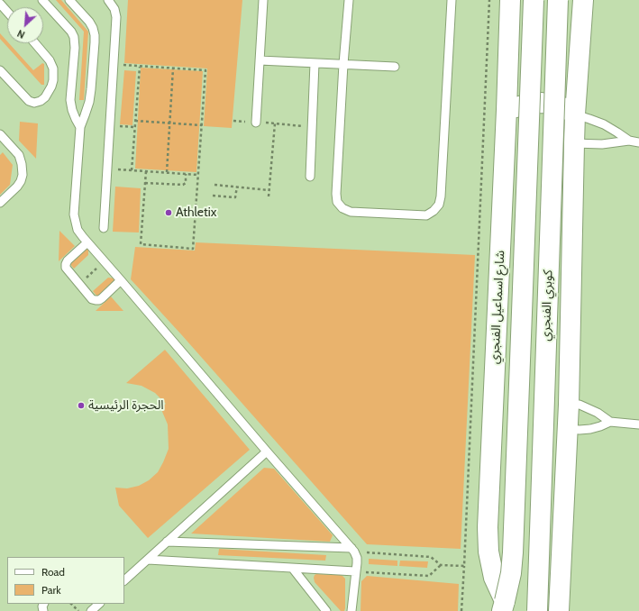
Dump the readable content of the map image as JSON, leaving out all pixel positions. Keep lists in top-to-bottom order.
{
  "streets": {
    "main road": ["كوبري الفنجري", "شارع اسماعيل الفنجري"]
  },
  "crossings": [
    ["كوبري الفنجري", "شارع اسماعيل الفنجري"]
  ],
  "places": ["Athletix", "الحجرة الرئيسية"],
  "legend": ["Road", "Park"],
  "north": "bottom left"
}
